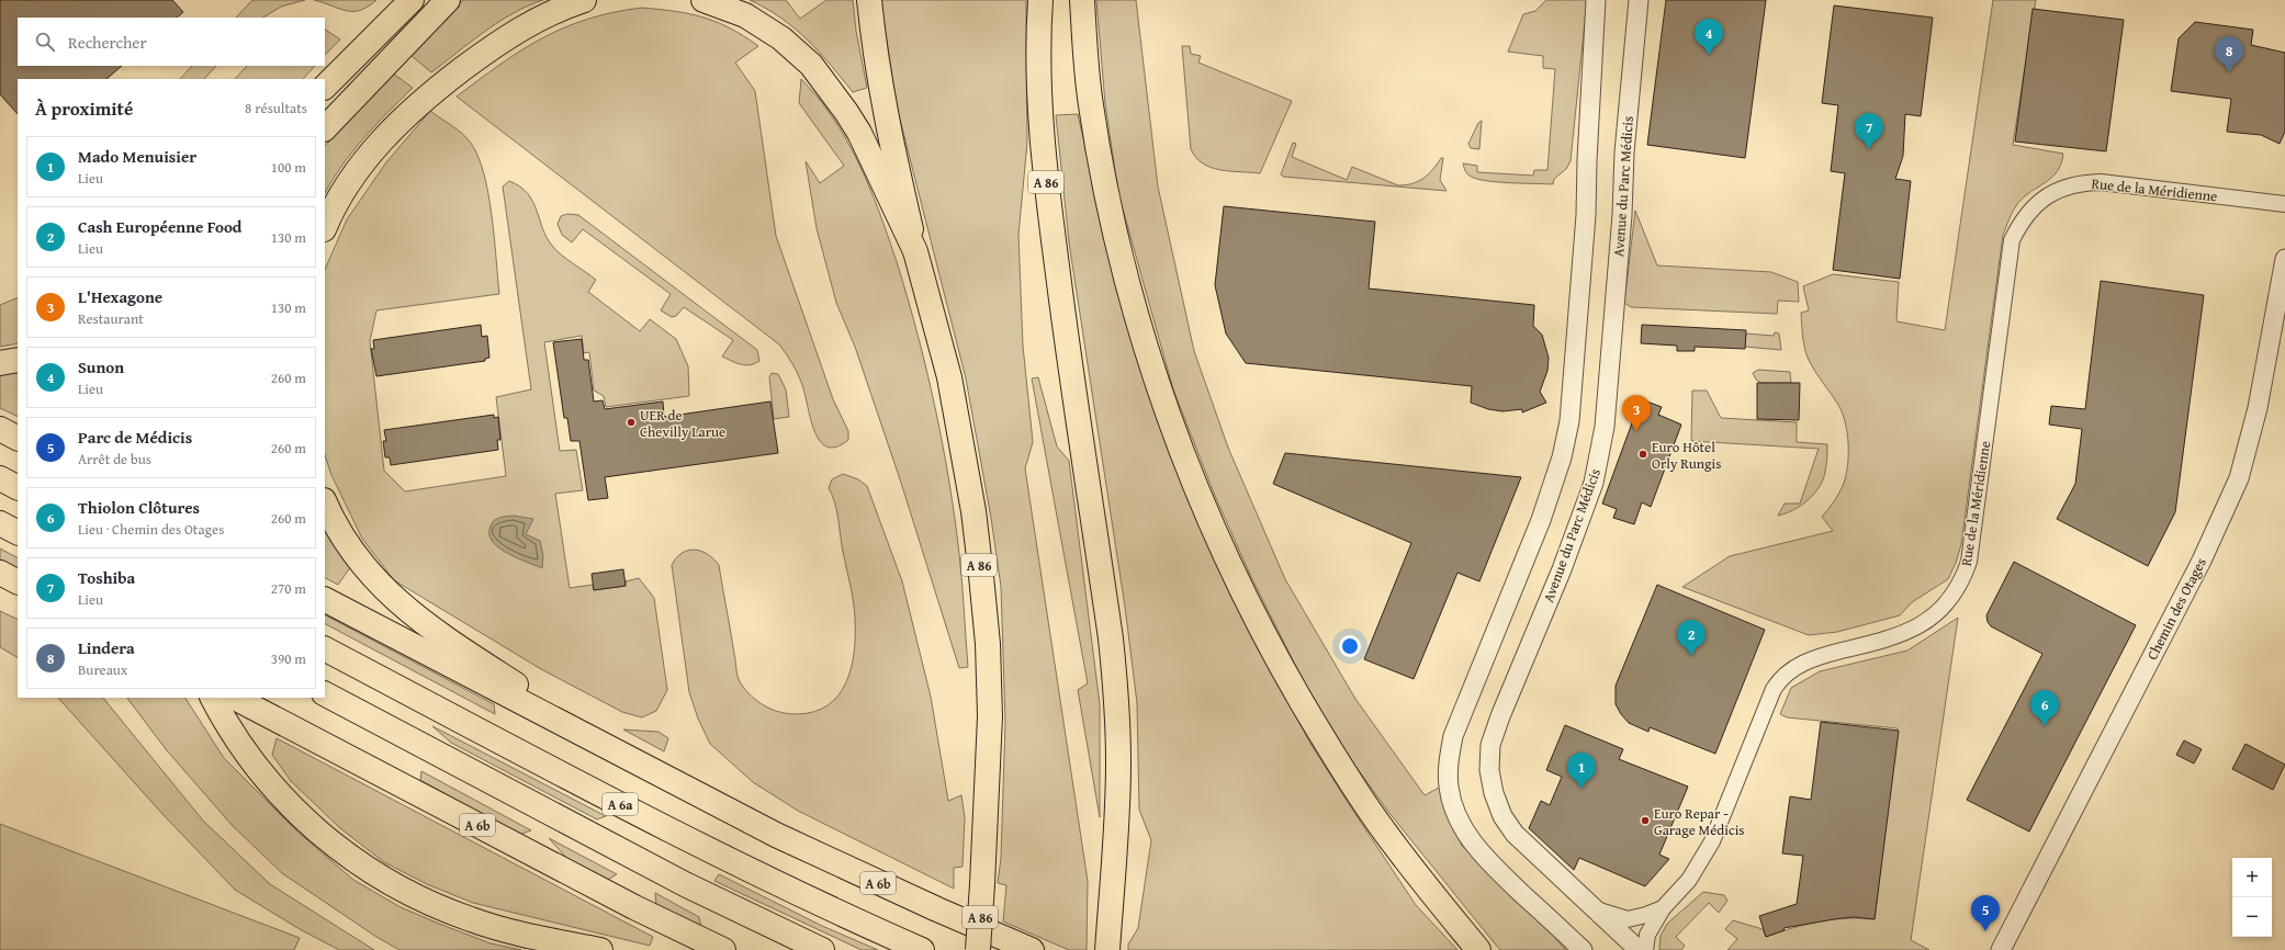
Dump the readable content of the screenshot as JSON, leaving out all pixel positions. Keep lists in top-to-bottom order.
{
  "streets": {
    "highway": ["A 86", "A 6a", "A 6b"],
    "street": ["Avenue du Parc Médicis", "Rue de la Méridienne", "Chemin des Otages"]
  },
  "crossings": [
    ["Avenue du Parc Médicis", "Rue de la Méridienne"]
  ],
  "places": ["UER de Chevilly Larue", "Euro Hôtel Orly Rungis", "Euro Repar - Garage Médicis"],
  "page": {
    "search": "Rechercher",
    "pins": [
      "4",
      "8",
      "7",
      "3",
      "2",
      "6",
      "1",
      "5"
    ],
    "heading": ["À proximité", "8 résultats"],
    "list": [
      {
        "mark": "1",
        "name": "Mado Menuisier",
        "note": "Lieu",
        "value": "100 m"
      },
      {
        "mark": "2",
        "name": "Cash Européenne Food",
        "note": "Lieu",
        "value": "130 m"
      },
      {
        "mark": "3",
        "name": "L'Hexagone",
        "note": "Restaurant",
        "value": "130 m"
      },
      {
        "mark": "4",
        "name": "Sunon",
        "note": "Lieu",
        "value": "260 m"
      },
      {
        "mark": "5",
        "name": "Parc de Médicis",
        "note": "Arrêt de bus",
        "value": "260 m"
      },
      {
        "mark": "6",
        "name": "Thiolon Clôtures",
        "note": "Lieu · Chemin des Otages",
        "value": "260 m"
      },
      {
        "mark": "7",
        "name": "Toshiba",
        "note": "Lieu",
        "value": "270 m"
      },
      {
        "mark": "8",
        "name": "Lindera",
        "note": "Bureaux",
        "value": "390 m"
      }
    ],
    "map_buttons": ["+", "−"]
  }
}
